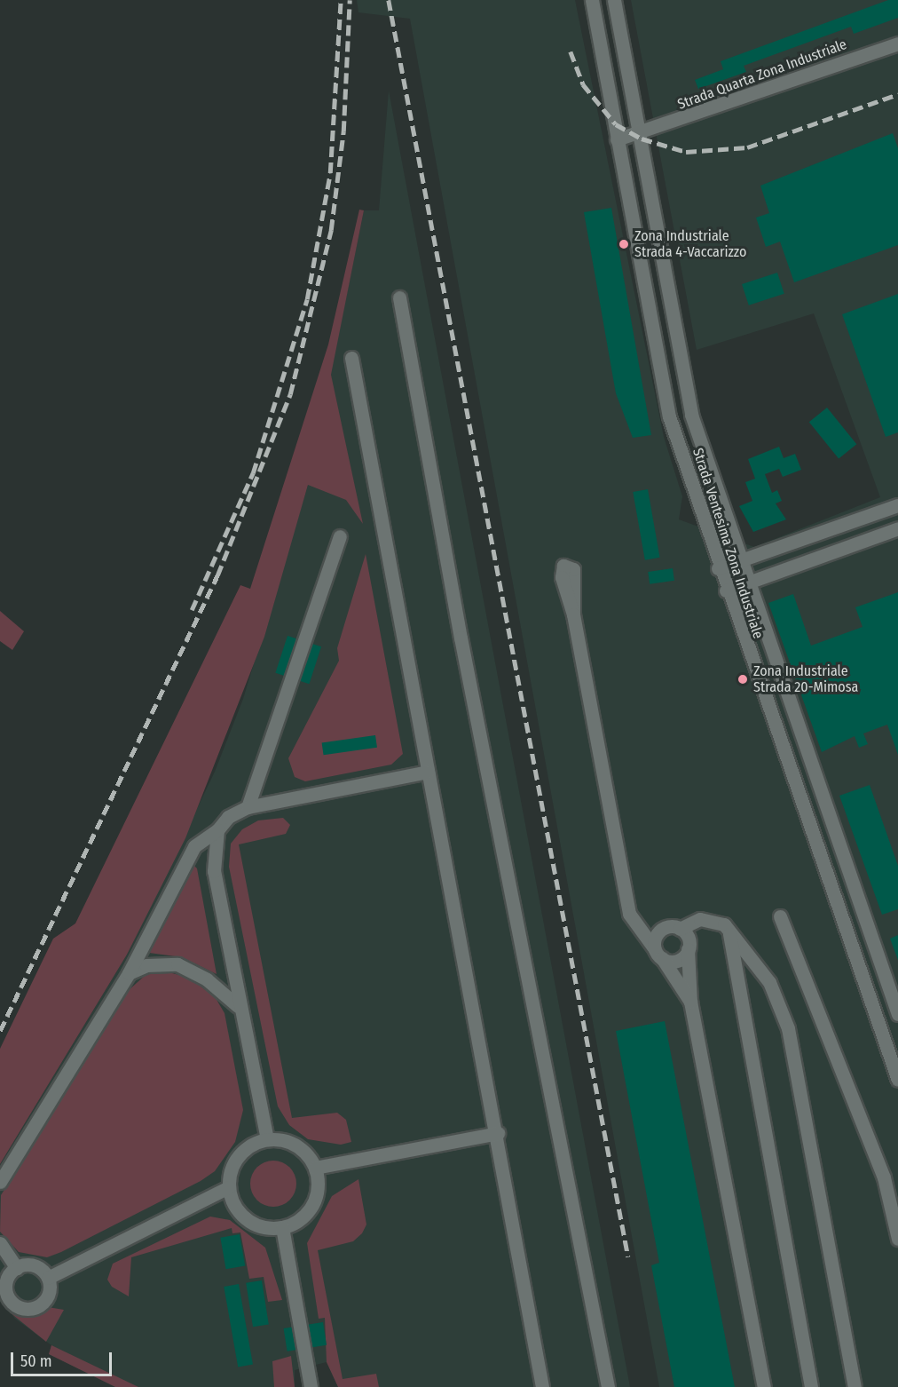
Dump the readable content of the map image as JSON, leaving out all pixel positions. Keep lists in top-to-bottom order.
{
  "streets": {
    "street": ["Strada Quarta Zona Industriale", "Strada Ventesima Zona Industriale"]
  },
  "crossings": [
    ["Strada Quarta Zona Industriale", "Strada Ventesima Zona Industriale"]
  ],
  "places": ["Zona Industriale Strada 4-Vaccarizzo", "Zona Industriale Strada 20-Mimosa"],
  "scale_bar": "50 m"
}
